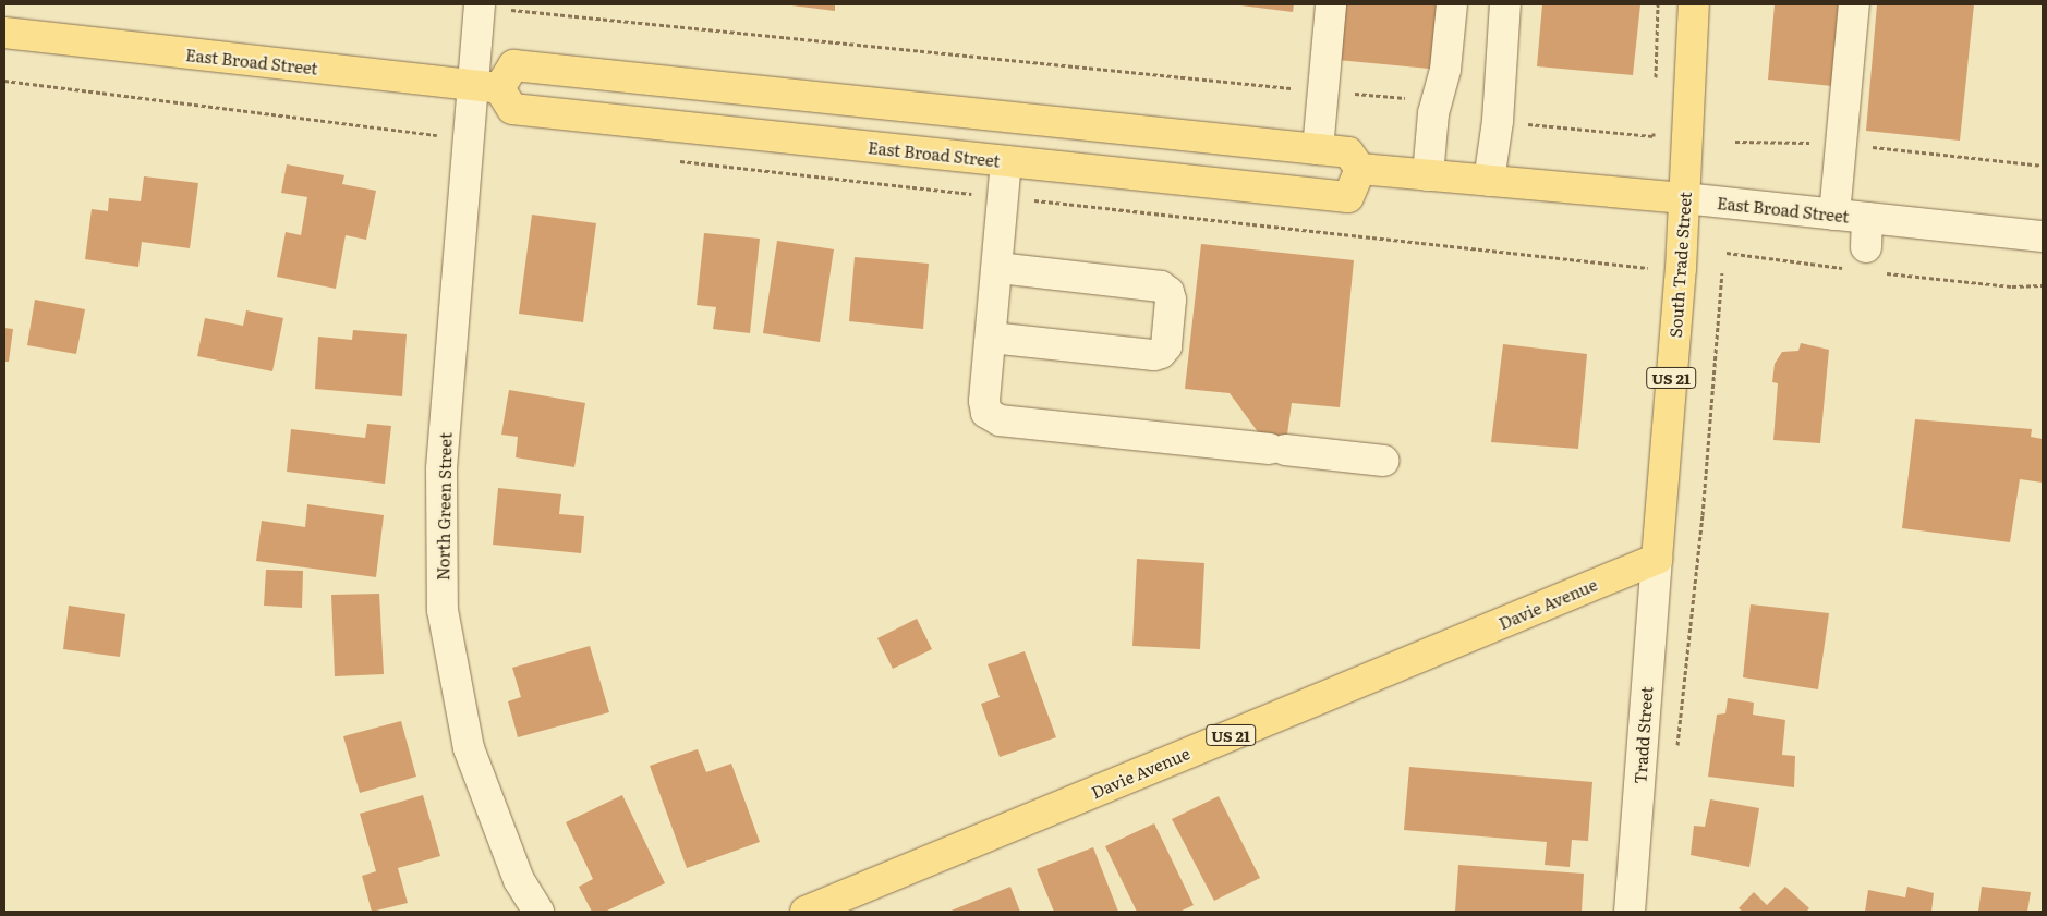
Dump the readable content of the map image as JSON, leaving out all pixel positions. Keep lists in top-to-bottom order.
{
  "streets": {
    "main road": [
      "East Broad Street",
      "South Trade Street",
      "US 21",
      "Davie Avenue"
    ],
    "street": ["North Green Street", "Tradd Street"]
  },
  "crossings": [
    ["East Broad Street", "South Trade Street"],
    ["East Broad Street", "North Green Street"],
    ["South Trade Street", "Davie Avenue"],
    ["South Trade Street", "Tradd Street"],
    ["Davie Avenue", "Tradd Street"]
  ]
}
